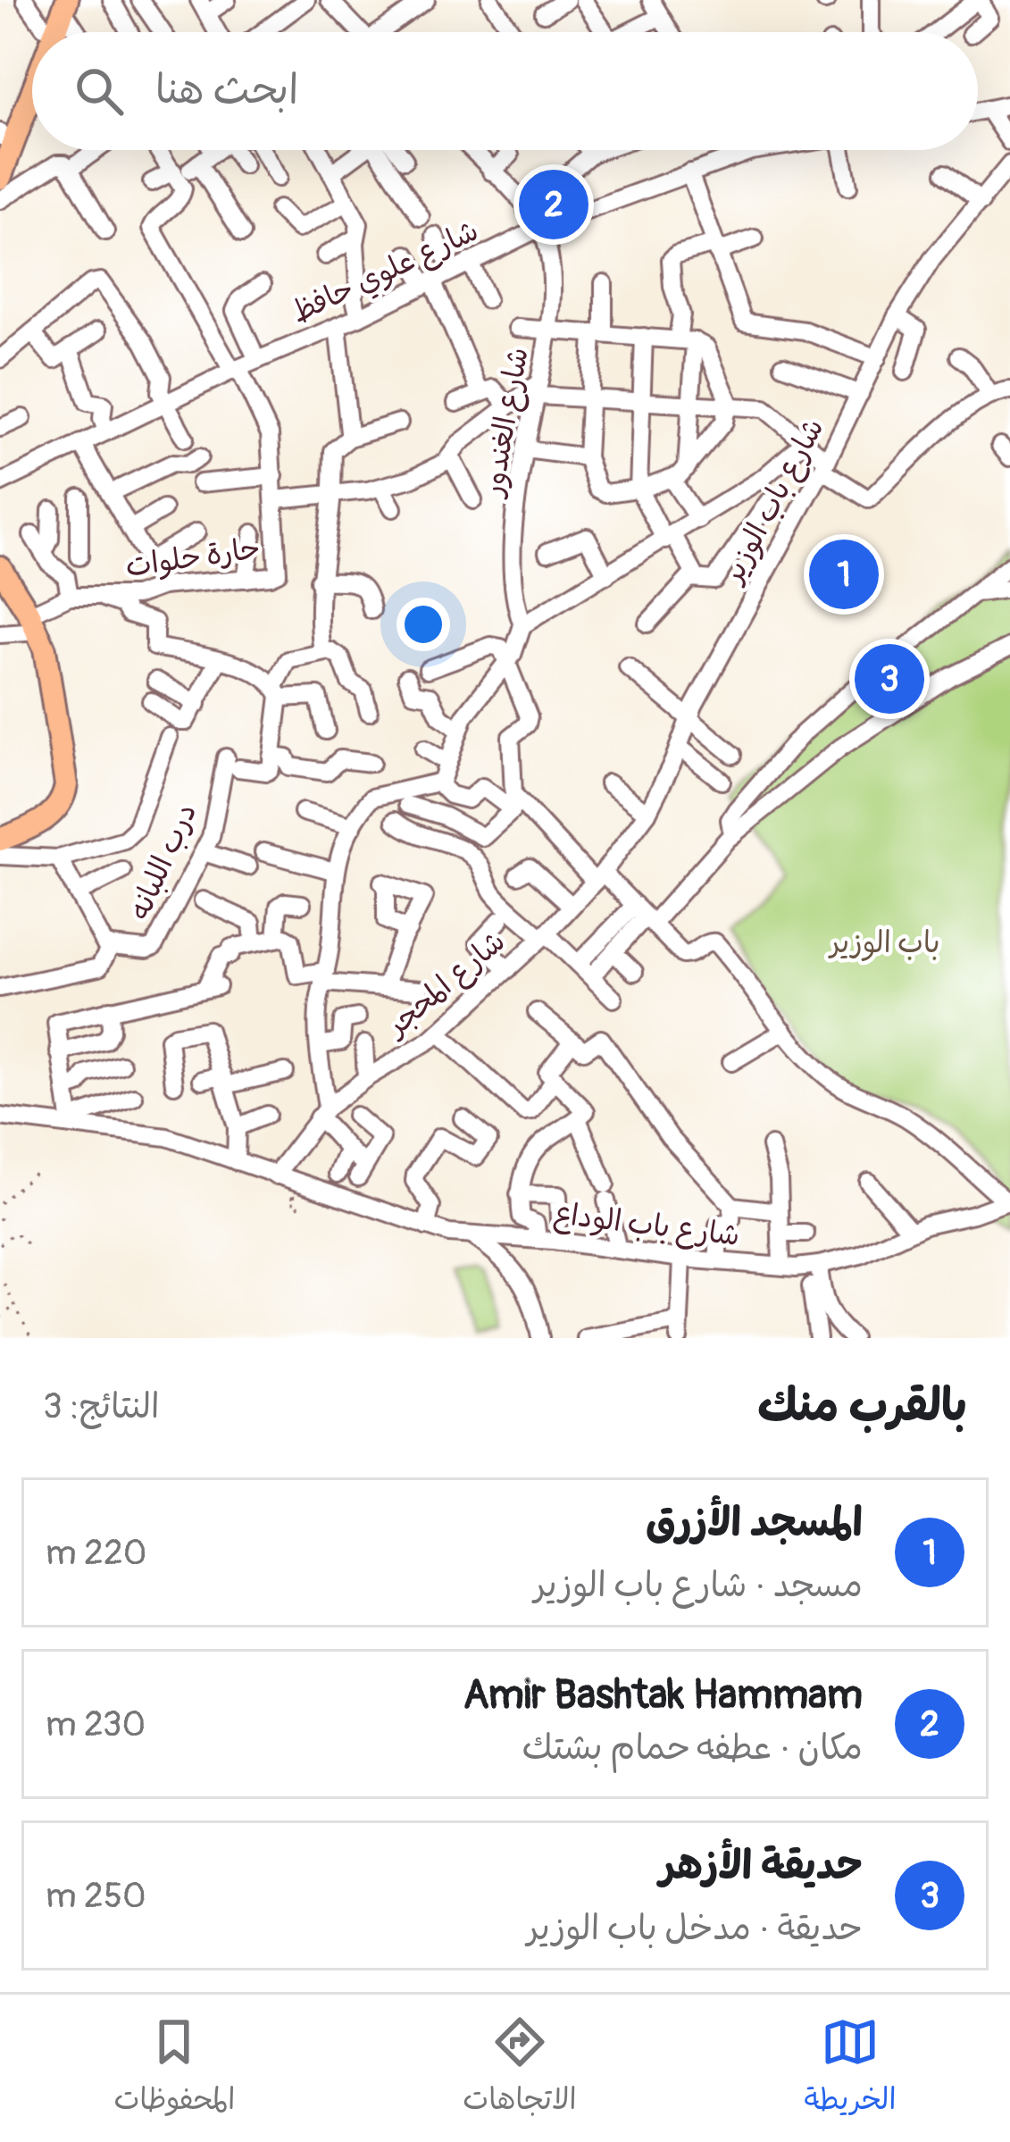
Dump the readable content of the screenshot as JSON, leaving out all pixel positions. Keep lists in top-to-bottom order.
{
  "streets": {
    "street": [
      "شارع علوي حافظ",
      "شارع الغندور",
      "شارع باب الوزير",
      "حارة حلوات",
      "درب اللبانه",
      "شارع المحجر",
      "شارع باب الوداع"
    ]
  },
  "crossings": [
    ["شارع علوي حافظ", "شارع الغندور"],
    ["شارع علوي حافظ", "حارة حلوات"],
    ["شارع باب الوزير", "شارع المحجر"],
    ["شارع المحجر", "شارع باب الوداع"]
  ],
  "parks": ["باب الوزير"],
  "page": {
    "search": "ابحث هنا",
    "pins": ["2", "1", "3"],
    "heading": ["بالقرب منك", "النتائج: 3"],
    "list": [
      {
        "mark": "1",
        "name": "المسجد الأزرق",
        "note": "مسجد · شارع باب الوزير",
        "value": "220 m"
      },
      {
        "mark": "2",
        "name": "Amir Bashtak Hammam",
        "note": "مكان · عطفه حمام بشتك",
        "value": "230 m"
      },
      {
        "mark": "3",
        "name": "حديقة الأزهر",
        "note": "حديقة · مدخل باب الوزير",
        "value": "250 m"
      }
    ],
    "nav": ["الخريطة", "الاتجاهات", "المحفوظات"]
  }
}
